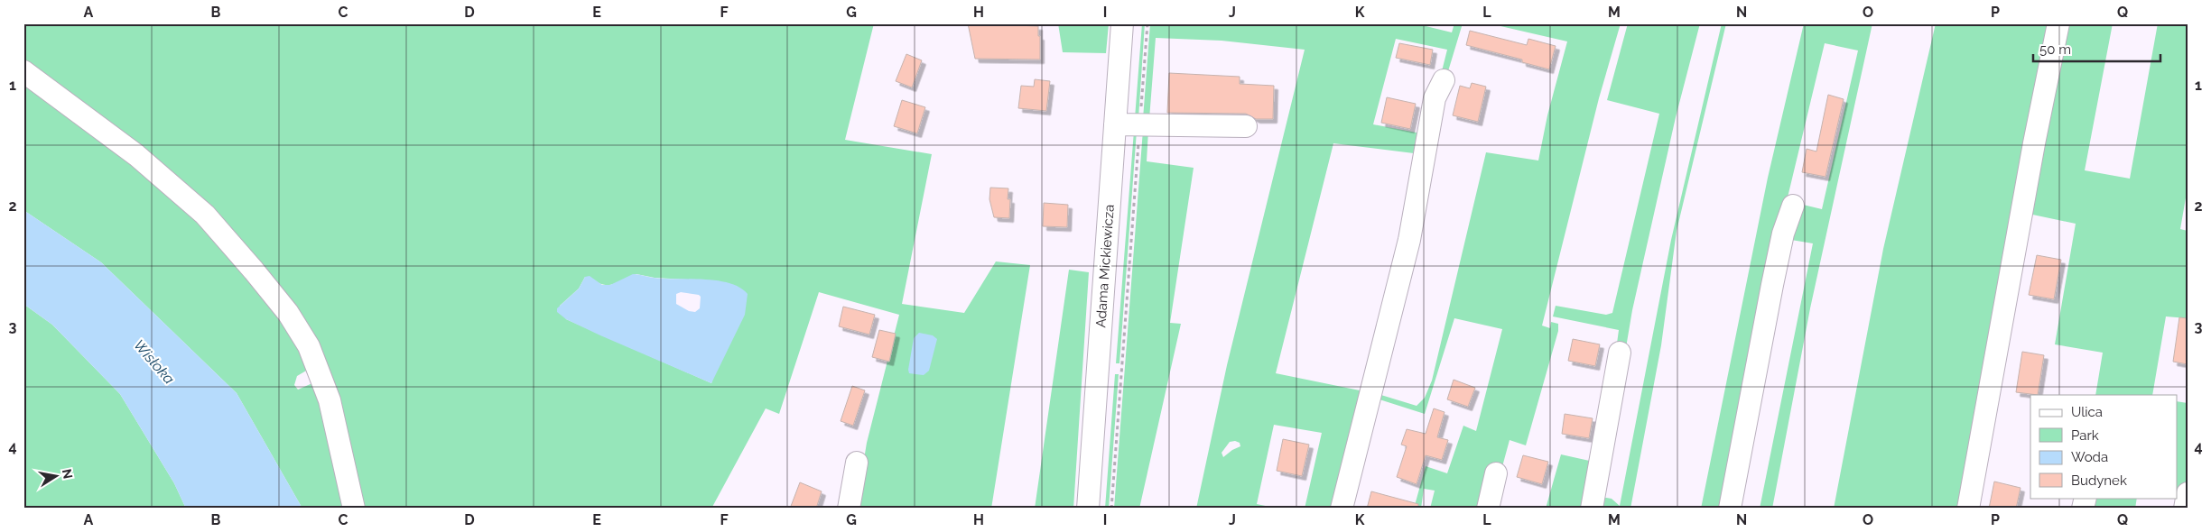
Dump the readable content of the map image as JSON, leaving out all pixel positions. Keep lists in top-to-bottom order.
{
  "streets": {
    "street": ["Adama Mickiewicza"]
  },
  "water": ["Wisłoka"],
  "legend": [
    "Ulica",
    "Park",
    "Woda",
    "Budynek"
  ],
  "scale_bar": "50 m",
  "north": "right",
  "grid": {
    "columns": [
      "A",
      "B",
      "C",
      "D",
      "E",
      "F",
      "G",
      "H",
      "I",
      "J",
      "K",
      "L",
      "M",
      "N",
      "O",
      "P",
      "Q"
    ],
    "rows": [
      "1",
      "2",
      "3",
      "4"
    ]
  }
}
